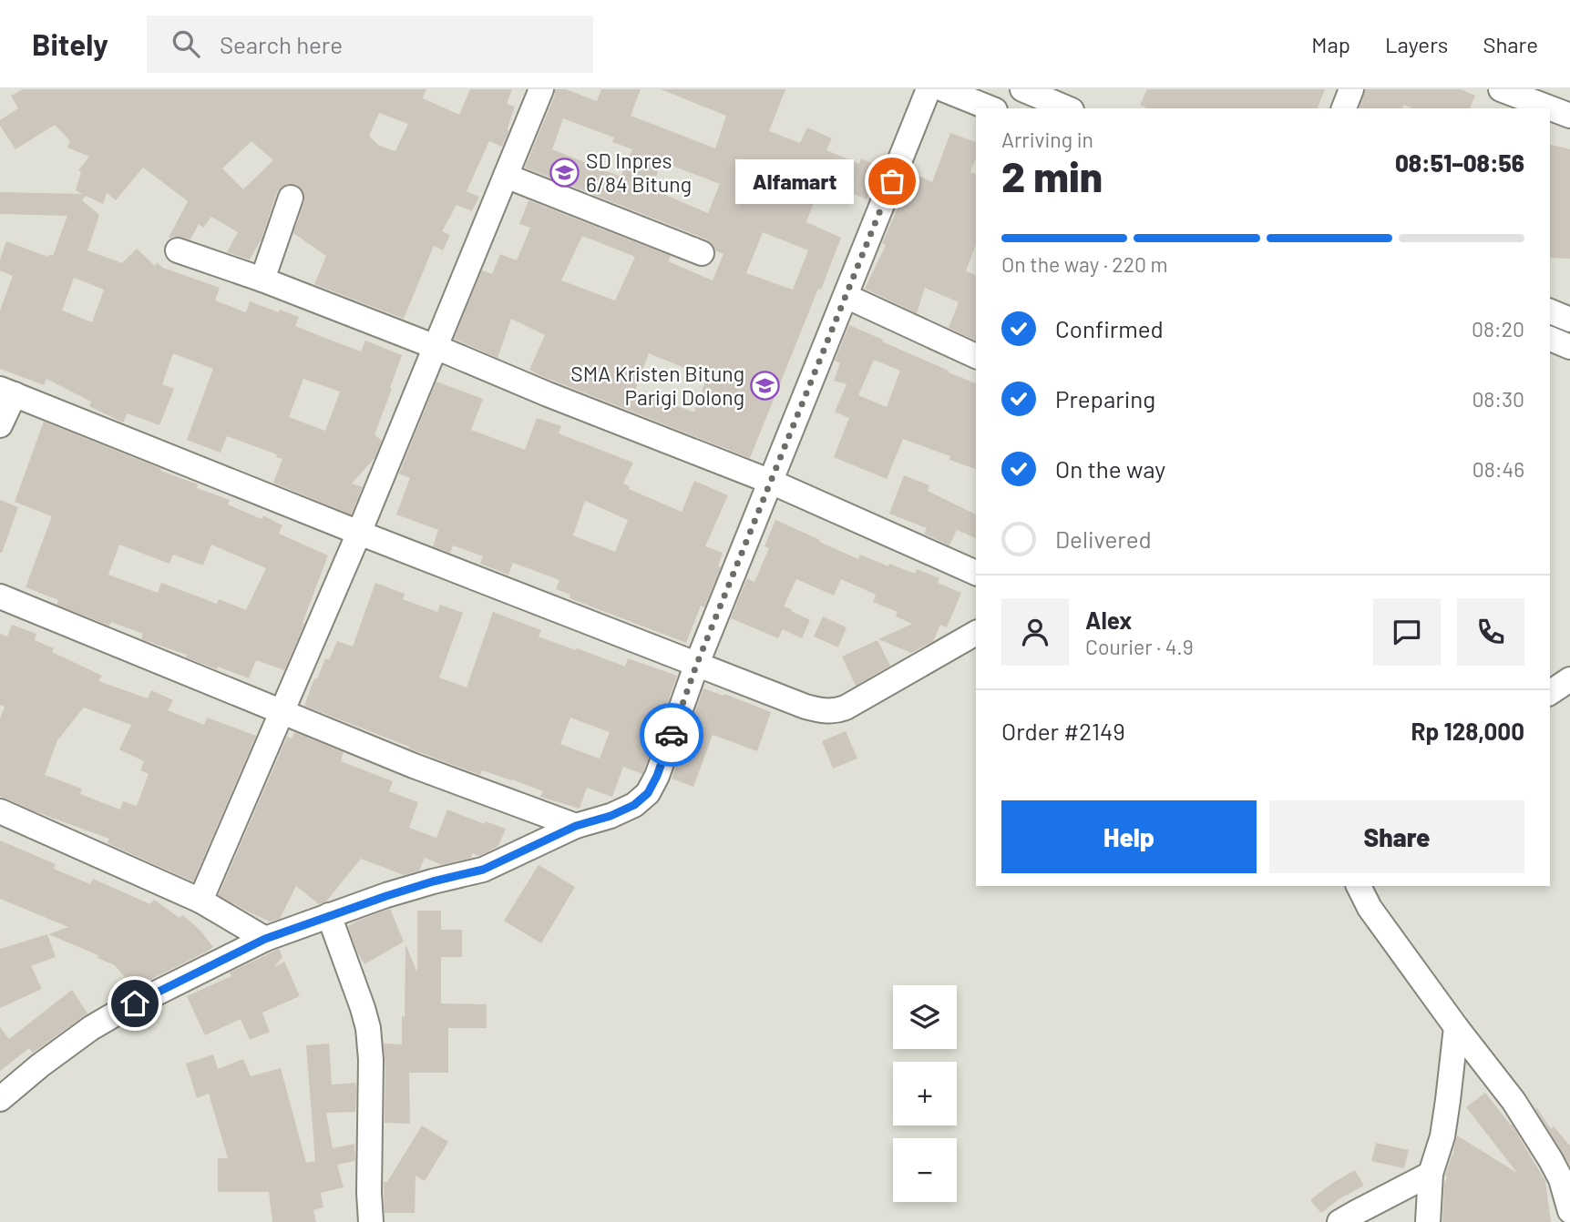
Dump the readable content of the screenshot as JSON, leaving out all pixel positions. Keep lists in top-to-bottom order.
{
  "places": {
    "school or university": ["SD Inpres 6/84 Bitung", "SMA Kristen Bitung Parigi Dolong"],
    "other": ["Alfamart"]
  },
  "page": {
    "header": "Bitely",
    "search": "Search here",
    "nav": ["Map", "Layers", "Share"],
    "heading": ["2 min", "Arriving in", "08:51–08:56"],
    "panel": [
      "Alex",
      "Courier · 4.9",
      "Order #2149",
      "Rp 128,000"
    ],
    "bubble": "Alfamart",
    "bar": "On the way · 220 m",
    "list": [
      ["Confirmed", "08:20"],
      ["Preparing", "08:30"],
      ["On the way", "08:46"],
      "Delivered"
    ],
    "buttons": ["Help", "Share"],
    "map_buttons": ["+", "−"]
  }
}
